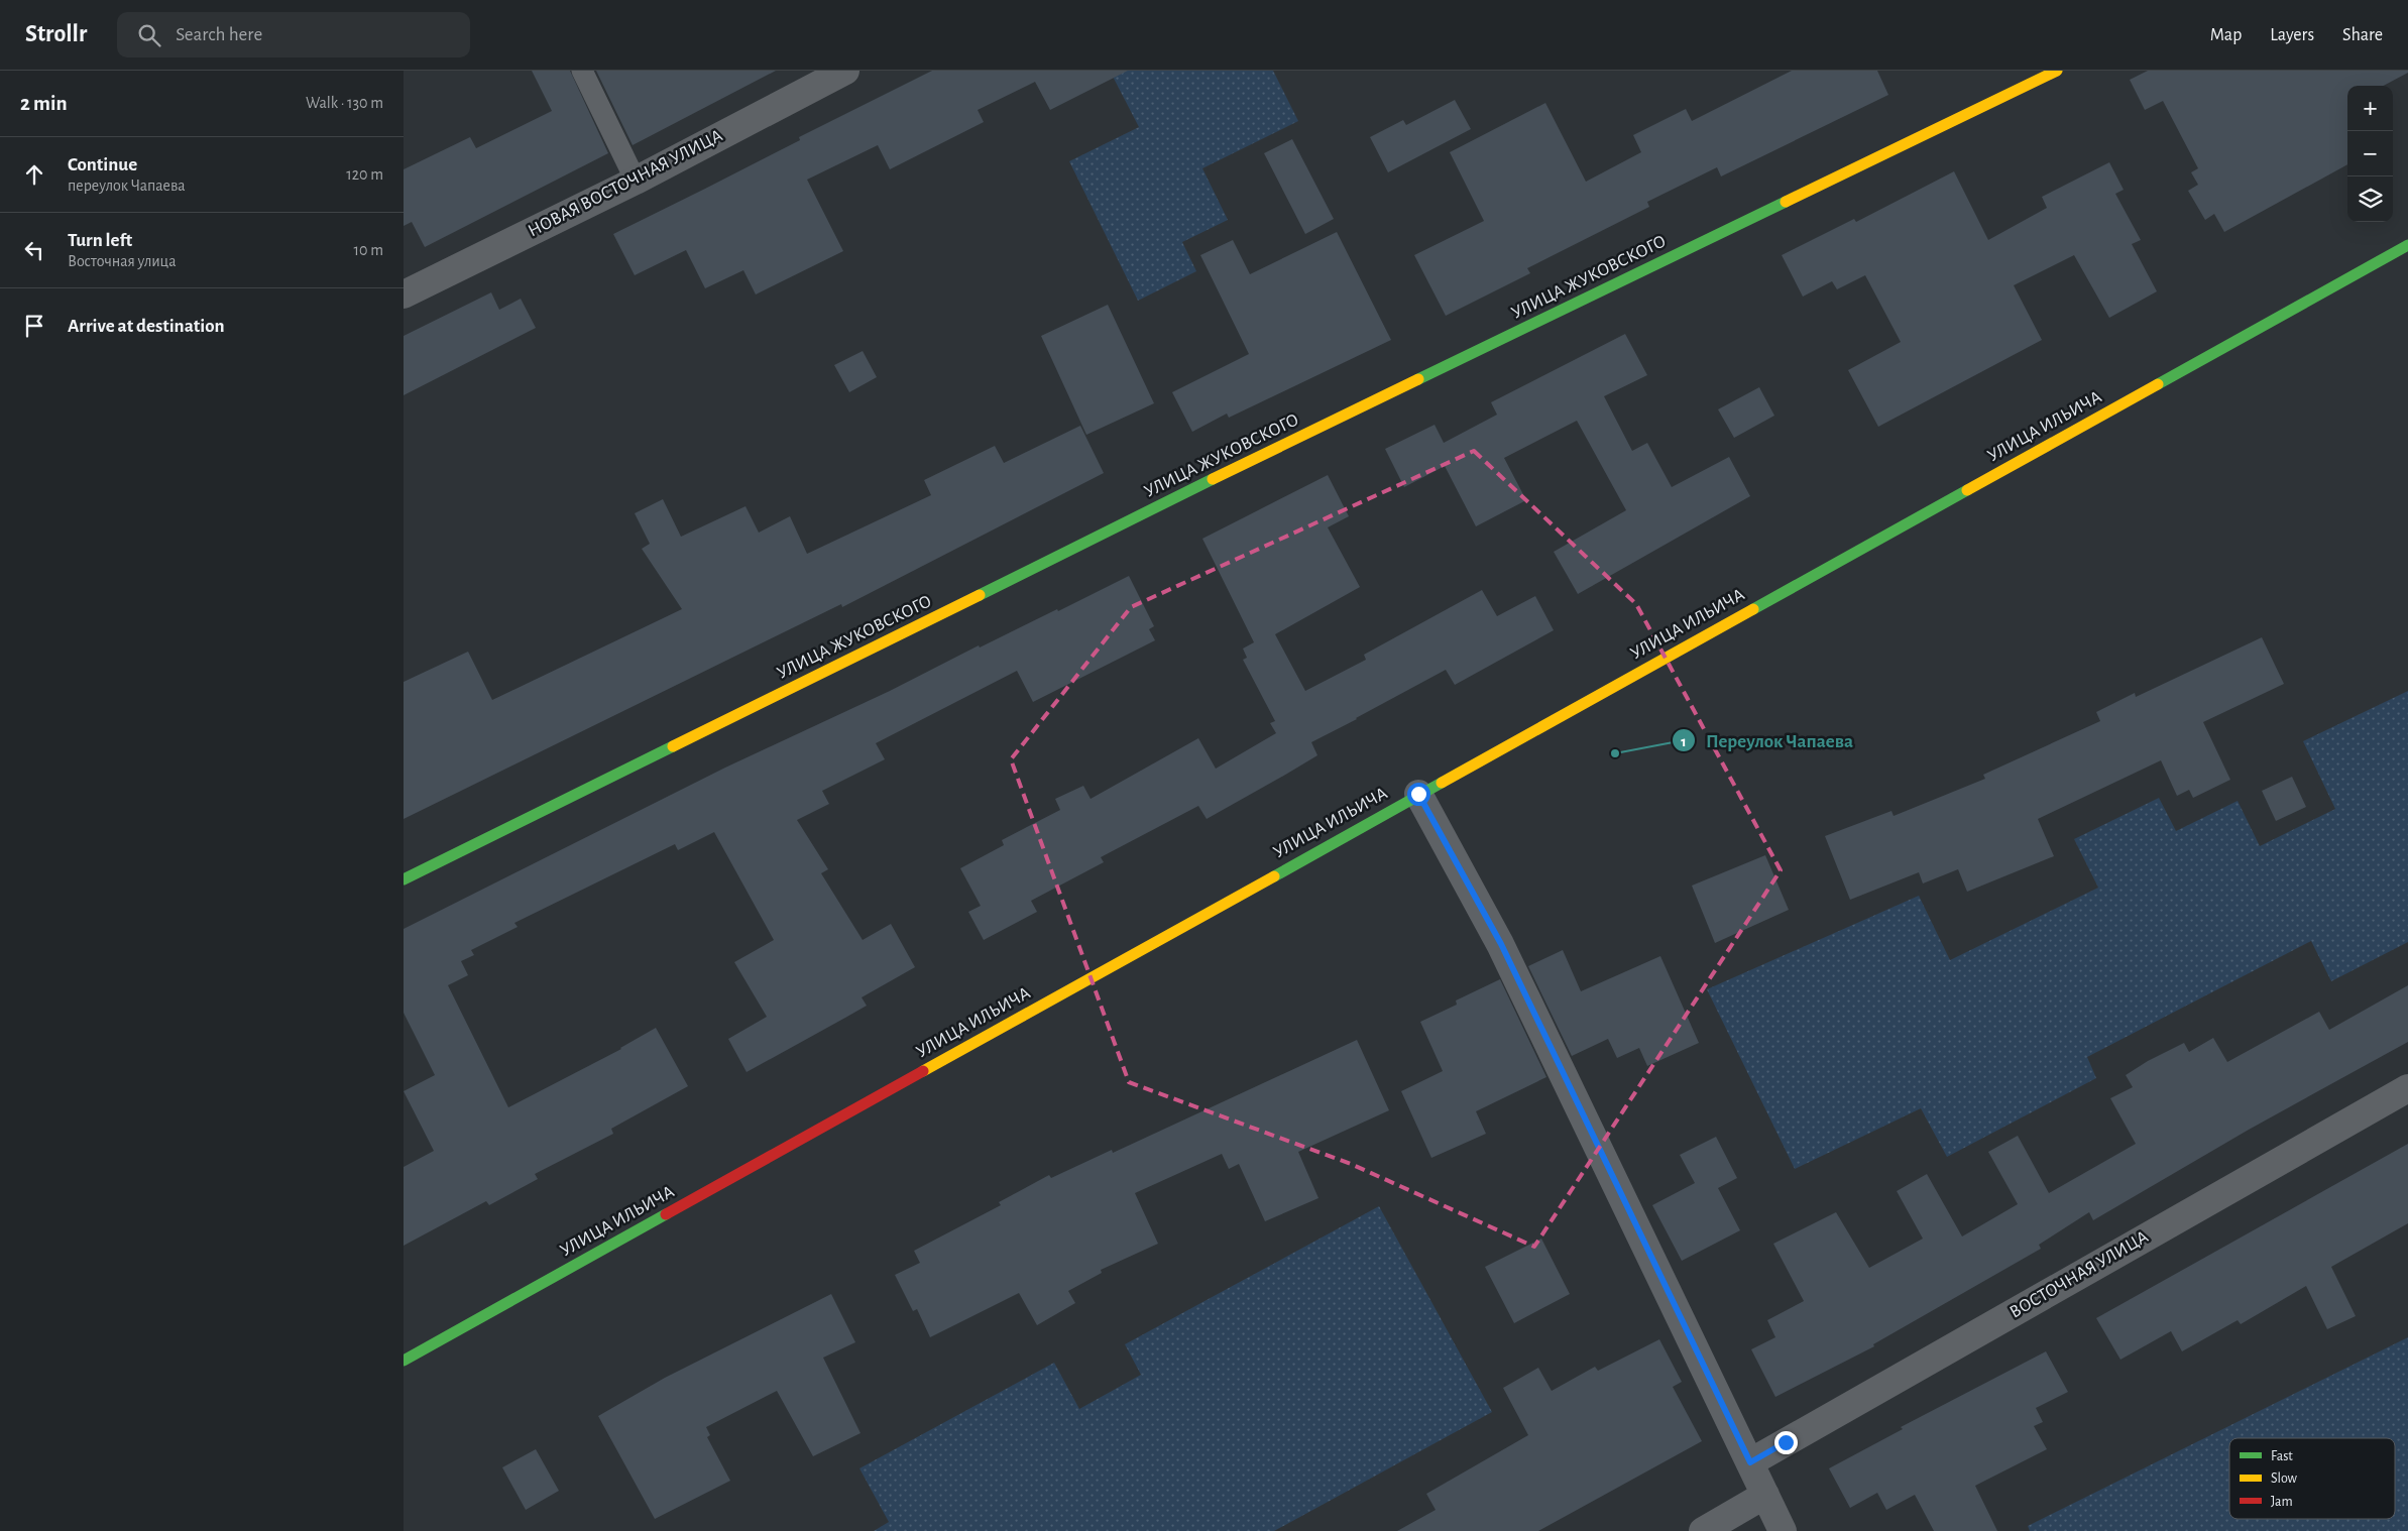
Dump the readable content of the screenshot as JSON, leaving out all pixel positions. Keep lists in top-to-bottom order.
{
  "streets": {
    "main road": ["УЛИЦА ЖУКОВСКОГО", "УЛИЦА ИЛЬИЧА"],
    "street": ["НОВАЯ ВОСТОЧНАЯ УЛИЦА", "ВОСТОЧНАЯ УЛИЦА"]
  },
  "places": ["Переулок Чапаева"],
  "legend": ["Fast", "Slow", "Jam"],
  "page": {
    "header": "Strollr",
    "search": "Search here",
    "nav": ["Map", "Layers", "Share"],
    "heading": ["2 min", "Walk · 130 m"],
    "map_buttons": ["+", "−"],
    "list": [
      ["Continue", "переулок Чапаева", "120 m"],
      ["Turn left", "Восточная улица", "10 m"],
      "Arrive at destination"
    ]
  }
}
